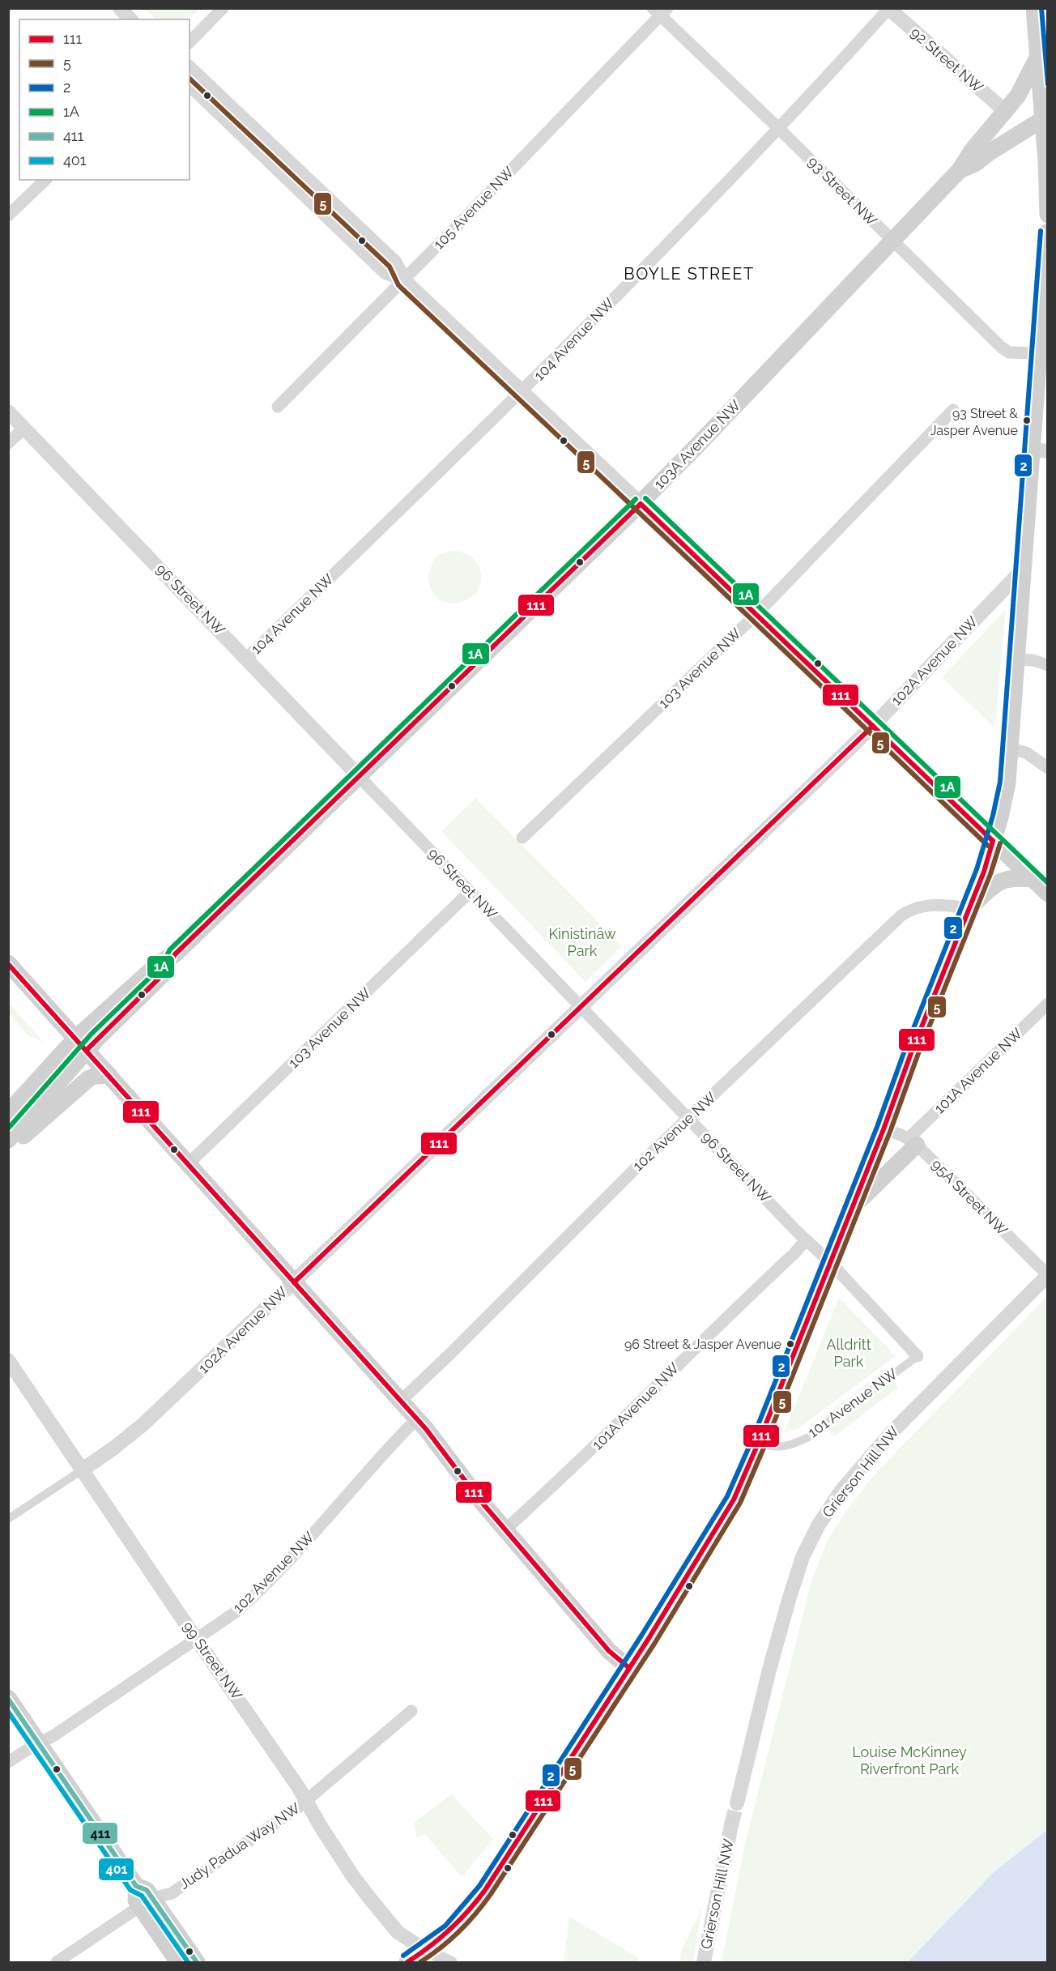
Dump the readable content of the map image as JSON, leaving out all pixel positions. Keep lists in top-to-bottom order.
{
  "streets": {
    "main road": ["103A Avenue NW"],
    "street": [
      "92 Street NW",
      "93 Street NW",
      "105 Avenue NW",
      "104 Avenue NW",
      "96 Street NW",
      "102A Avenue NW",
      "103 Avenue NW",
      "101A Avenue NW",
      "102 Avenue NW",
      "95A Street NW",
      "101 Avenue NW",
      "Grierson Hill NW",
      "99 Street NW",
      "Judy Padua Way NW"
    ]
  },
  "crossings": [
    ["92 Street NW", "104 Avenue NW"],
    ["92 Street NW", "103A Avenue NW"],
    ["93 Street NW", "105 Avenue NW"],
    ["93 Street NW", "104 Avenue NW"],
    ["93 Street NW", "103A Avenue NW"],
    ["104 Avenue NW", "96 Street NW"],
    ["103A Avenue NW", "96 Street NW"],
    ["96 Street NW", "102A Avenue NW"],
    ["96 Street NW", "103 Avenue NW"],
    ["96 Street NW", "101A Avenue NW"],
    ["96 Street NW", "102 Avenue NW"],
    ["96 Street NW", "101 Avenue NW"],
    ["102A Avenue NW", "99 Street NW"],
    ["101A Avenue NW", "95A Street NW"],
    ["102 Avenue NW", "99 Street NW"],
    ["95A Street NW", "Grierson Hill NW"],
    ["99 Street NW", "Judy Padua Way NW"]
  ],
  "districts": ["BOYLE STREET"],
  "parks": ["Kinistinâw Park", "Alldritt Park", "Louise McKinney Riverfront Park"],
  "places": ["93 Street & Jasper Avenue", "96 Street & Jasper Avenue"],
  "lines": [
    "transit line 2",
    "transit line 5",
    "transit line 1A",
    "transit line 111",
    "transit line 411",
    "transit line 401"
  ],
  "legend": [
    "111",
    "5",
    "2",
    "1A",
    "411",
    "401"
  ]
}
